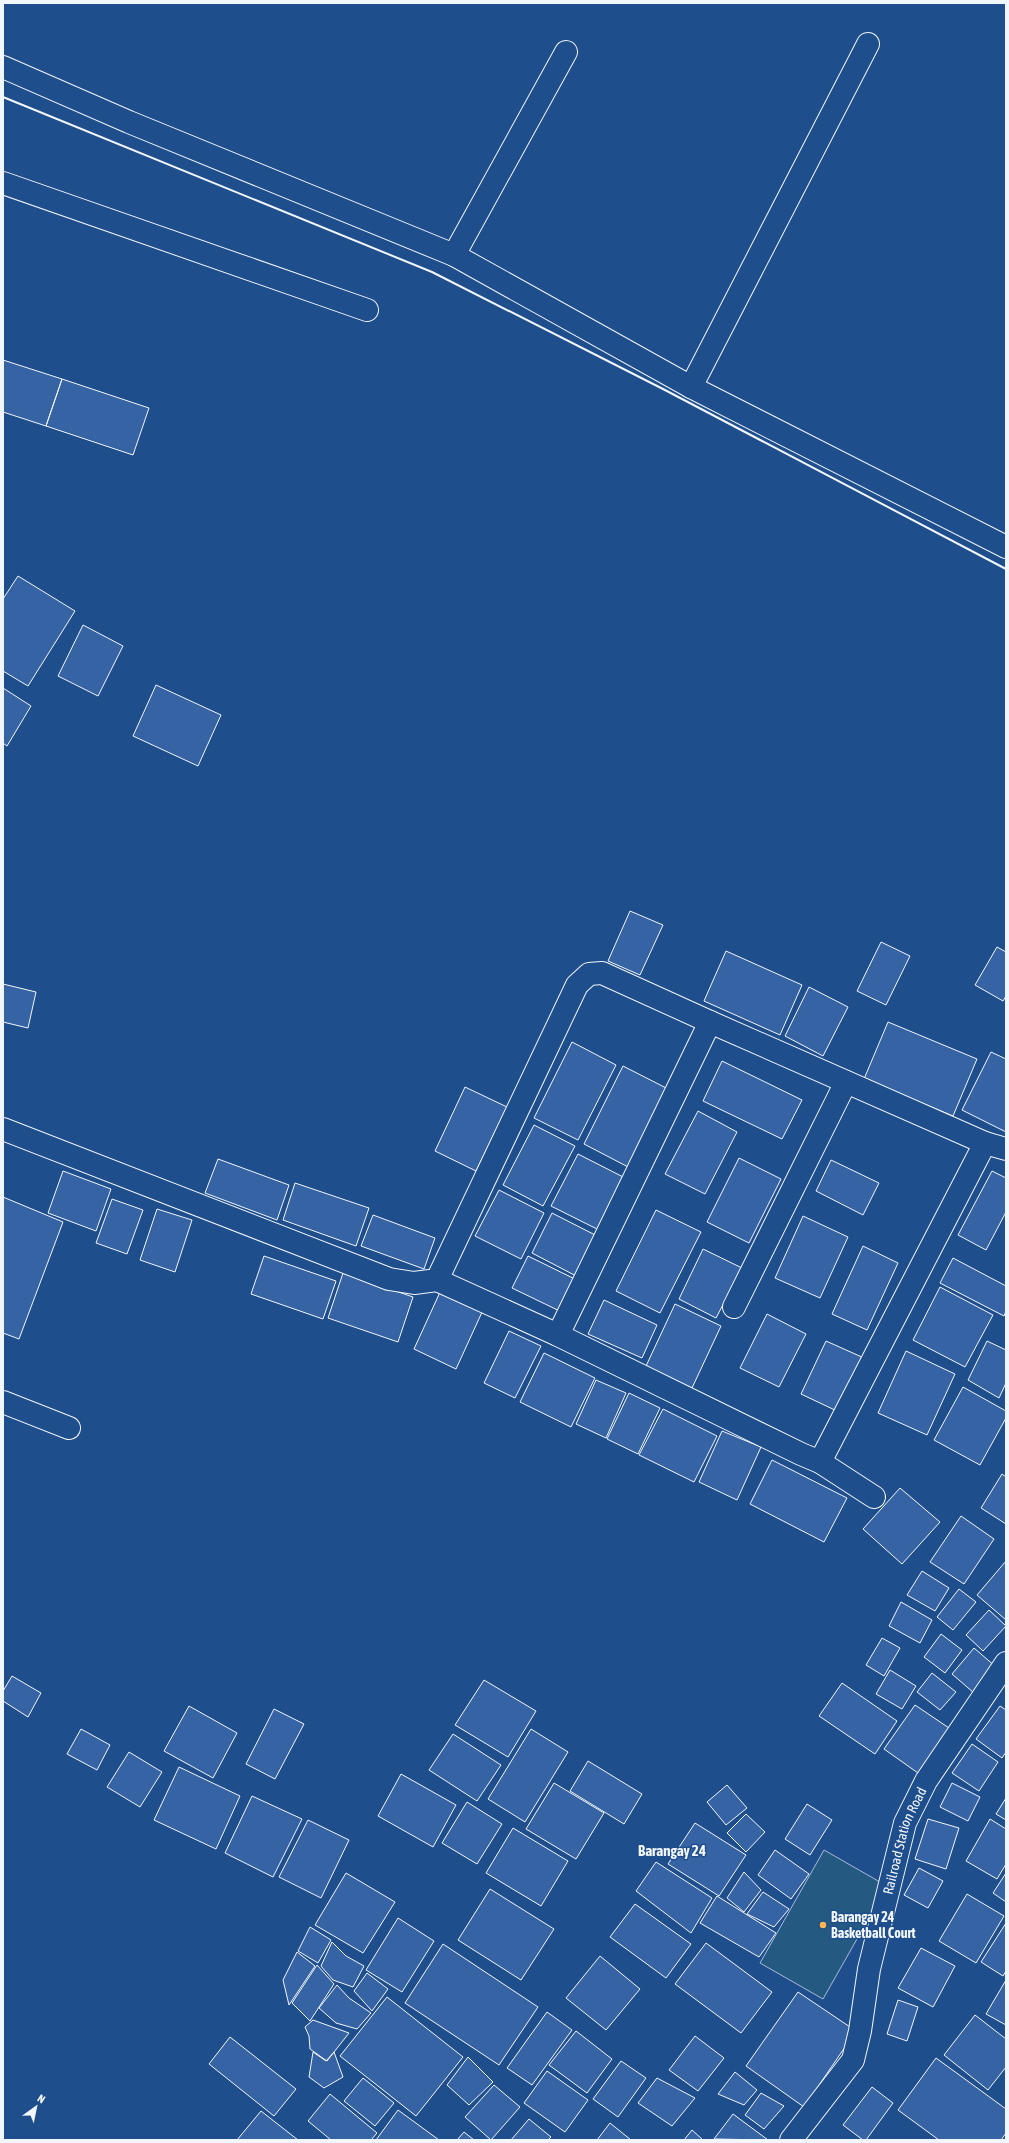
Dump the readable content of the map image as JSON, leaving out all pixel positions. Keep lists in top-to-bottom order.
{
  "streets": {
    "street": ["Railroad Station Road"]
  },
  "districts": ["Barangay 24"],
  "places": ["Barangay 24 Basketball Court"],
  "north": "top right"
}
